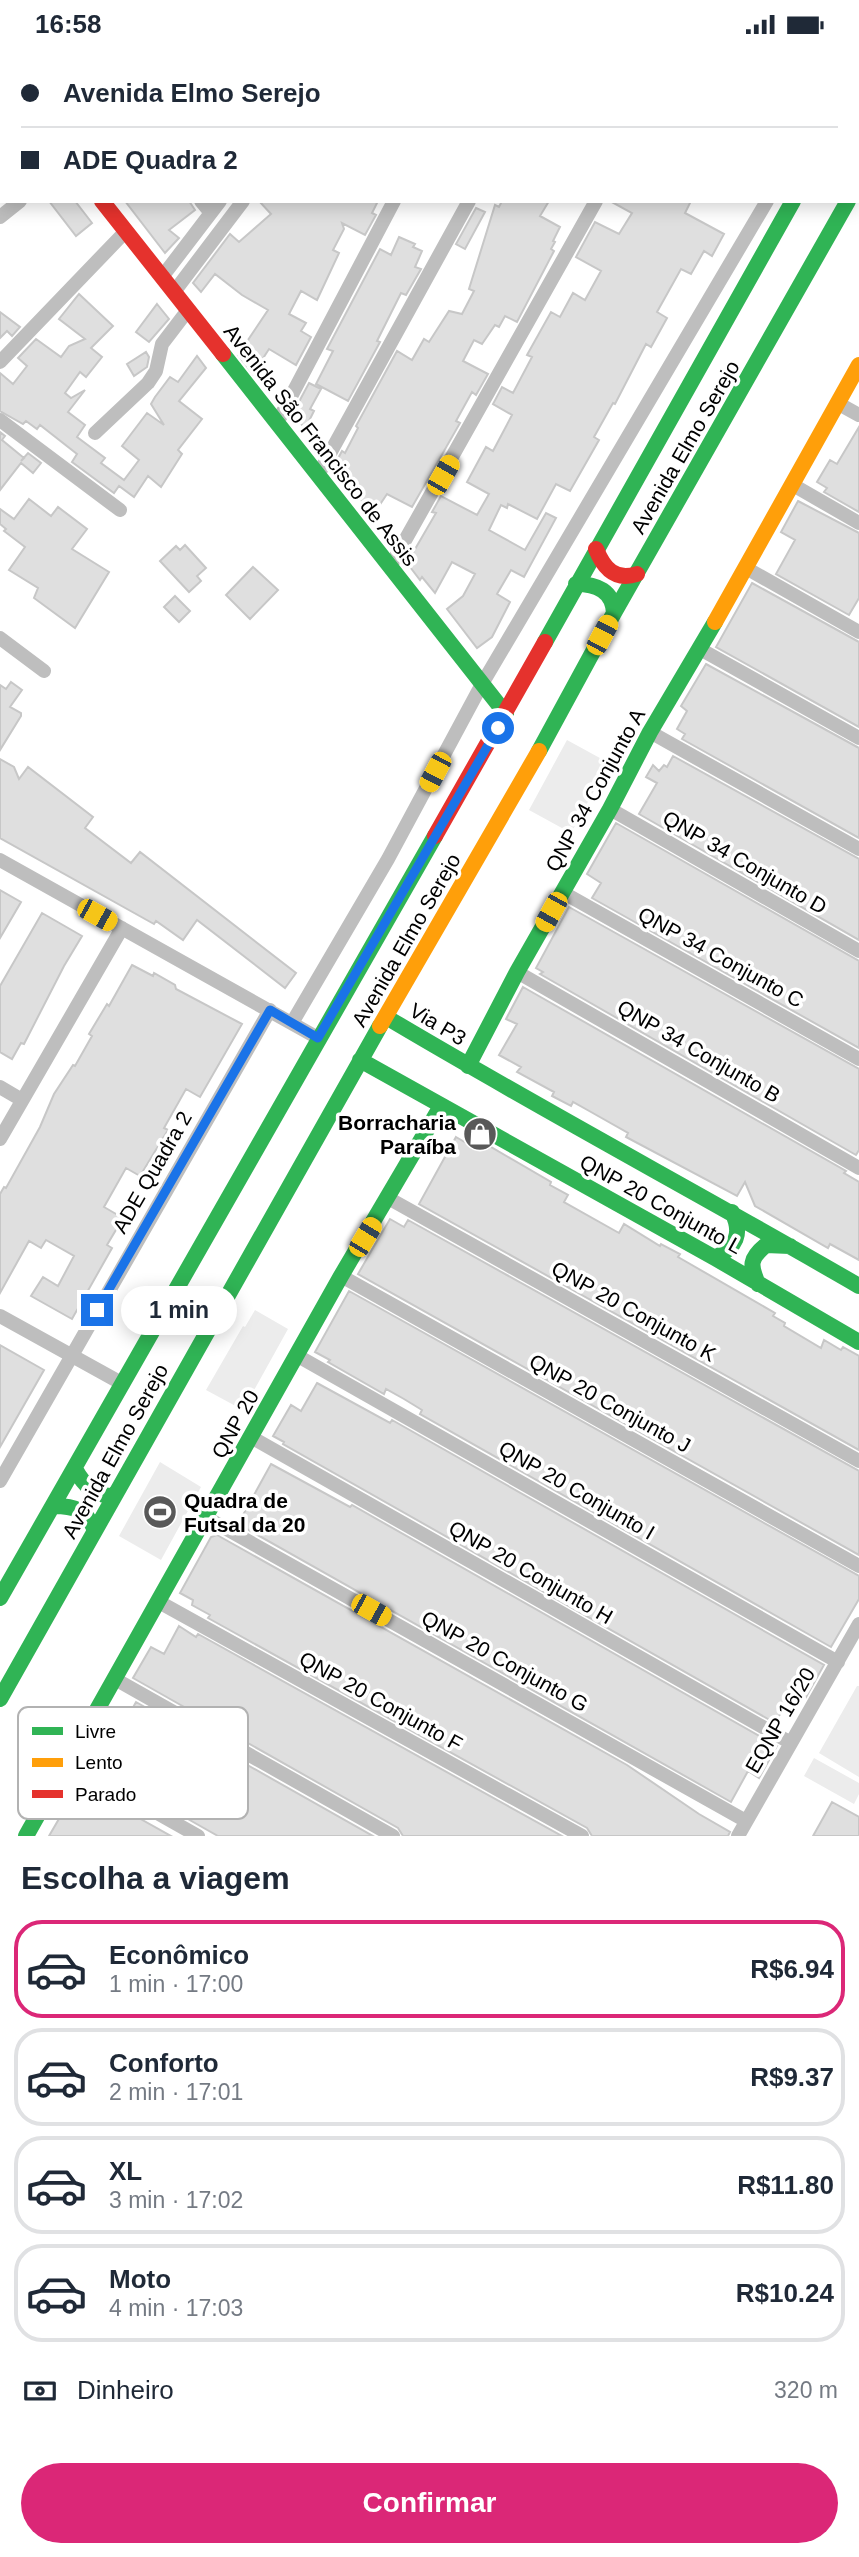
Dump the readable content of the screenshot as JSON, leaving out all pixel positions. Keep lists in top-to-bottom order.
{
  "streets": {
    "street": [
      "Avenida São Francisco de Assis",
      "Avenida Elmo Serejo",
      "QNP 34 Conjunto A",
      "QNP 34 Conjunto D",
      "QNP 34 Conjunto C",
      "Via P3",
      "QNP 34 Conjunto B",
      "ADE Quadra 2",
      "QNP 20 Conjunto L",
      "QNP 20 Conjunto K",
      "QNP 20 Conjunto J",
      "QNP 20",
      "QNP 20 Conjunto I",
      "QNP 20 Conjunto H",
      "QNP 20 Conjunto G",
      "QNP 20 Conjunto F",
      "EQNP 16/20"
    ]
  },
  "crossings": [
    ["Avenida São Francisco de Assis", "Avenida Elmo Serejo"],
    ["Avenida Elmo Serejo", "Via P3"],
    ["QNP 34 Conjunto A", "QNP 34 Conjunto D"],
    ["QNP 34 Conjunto A", "QNP 34 Conjunto C"],
    ["QNP 34 Conjunto A", "Via P3"],
    ["QNP 34 Conjunto A", "QNP 34 Conjunto B"],
    ["QNP 20 Conjunto L", "QNP 20"],
    ["QNP 20 Conjunto K", "QNP 20"],
    ["QNP 20 Conjunto J", "QNP 20"],
    ["QNP 20", "QNP 20 Conjunto I"],
    ["QNP 20", "QNP 20 Conjunto H"],
    ["QNP 20", "QNP 20 Conjunto G"],
    ["QNP 20", "QNP 20 Conjunto F"],
    ["QNP 20 Conjunto I", "EQNP 16/20"],
    ["QNP 20 Conjunto H", "EQNP 16/20"],
    ["QNP 20 Conjunto G", "EQNP 16/20"]
  ],
  "places": {
    "shop": ["Borracharia Paraíba"],
    "sports": ["Quadra de Futsal da 20"]
  },
  "legend": ["Livre", "Lento", "Parado"],
  "page": {
    "status": "16:58",
    "banner": ["Avenida Elmo Serejo", "ADE Quadra 2"],
    "bubble": "1 min",
    "heading": "Escolha a viagem",
    "list": [
      {
        "name": "Econômico",
        "note": "1 min · 17:00",
        "value": "R$6.94"
      },
      {
        "name": "Conforto",
        "note": "2 min · 17:01",
        "value": "R$9.37"
      },
      {
        "name": "XL",
        "note": "3 min · 17:02",
        "value": "R$11.80"
      },
      {
        "name": "Moto",
        "note": "4 min · 17:03",
        "value": "R$10.24"
      }
    ],
    "pay": ["Dinheiro", "320 m"],
    "buttons": "Confirmar"
  }
}
